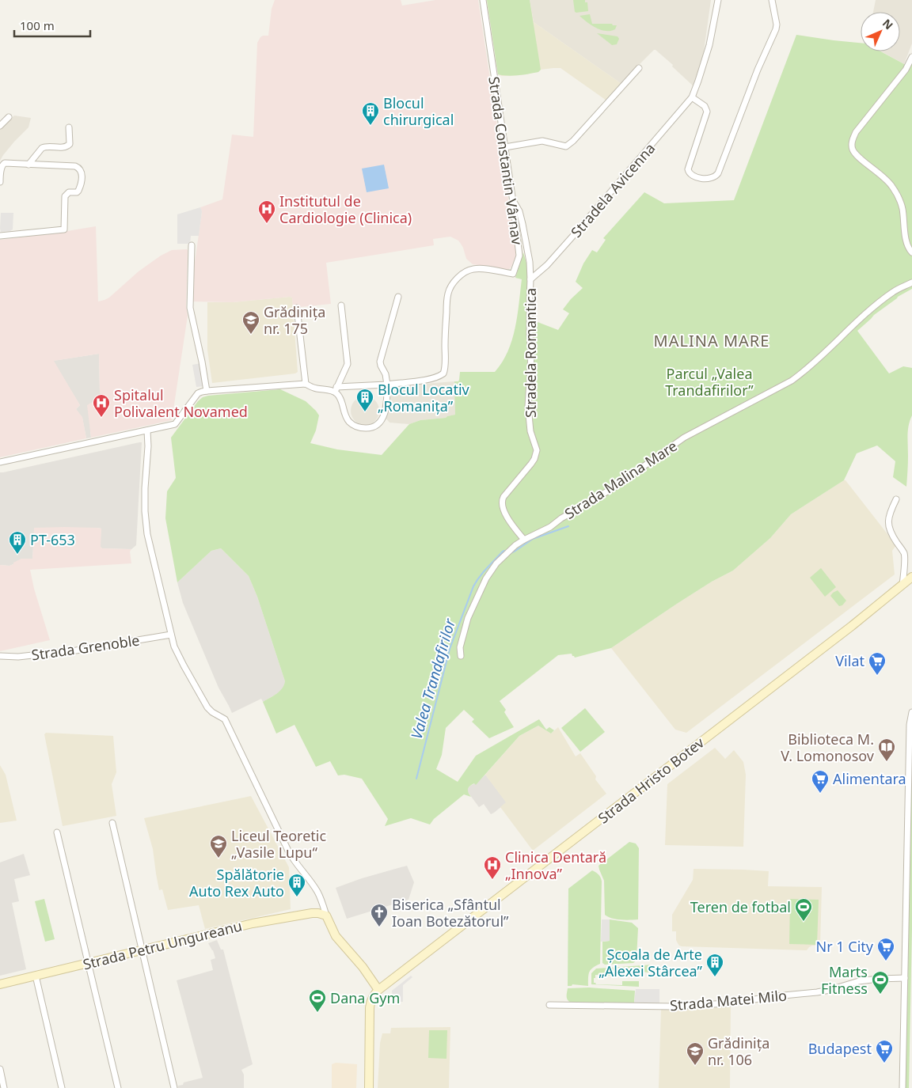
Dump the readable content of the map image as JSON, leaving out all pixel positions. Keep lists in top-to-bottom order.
{
  "streets": {
    "main road": ["Strada Hristo Botev", "Strada Petru Ungureanu"],
    "street": [
      "Strada Constantin Vârnav",
      "Stradela Avicenna",
      "Stradela Romantica",
      "Strada Malina Mare",
      "Strada Grenoble",
      "Strada Matei Milo"
    ]
  },
  "crossings": [
    ["Strada Constantin Vârnav", "Stradela Romantica"],
    ["Stradela Avicenna", "Stradela Romantica"],
    ["Stradela Romantica", "Strada Malina Mare"]
  ],
  "districts": ["MALINA MARE"],
  "water": ["Valea Trandafirilor"],
  "parks": ["Parcul „Valea Trandafirilor”"],
  "places": {
    "building": [
      "Blocul chirurgical",
      "Blocul Locativ „Romanița”",
      "PT-653",
      "Spălătorie Auto Rex Auto",
      "Școala de Arte „Alexei Stârcea”"
    ],
    "hospital": ["Institutul de Cardiologie (Clinica)", "Spitalul Polivalent Novamed", "Clinica Dentară „Innova”"],
    "school or university": ["Grădinița nr. 175", "Liceul Teoretic „Vasile Lupu“", "Grădinița nr. 106"],
    "supermarket": [
      "Vilat",
      "Alimentara",
      "Nr 1 City",
      "Budapest"
    ],
    "library": ["Biblioteca M. V. Lomonosov"],
    "sports": ["Teren de fotbal", "Marts Fitness", "Dana Gym"],
    "church": ["Biserica „Sfântul Ioan Botezătorul”"]
  },
  "scale_bar": "100 m",
  "north": "top right"
}
